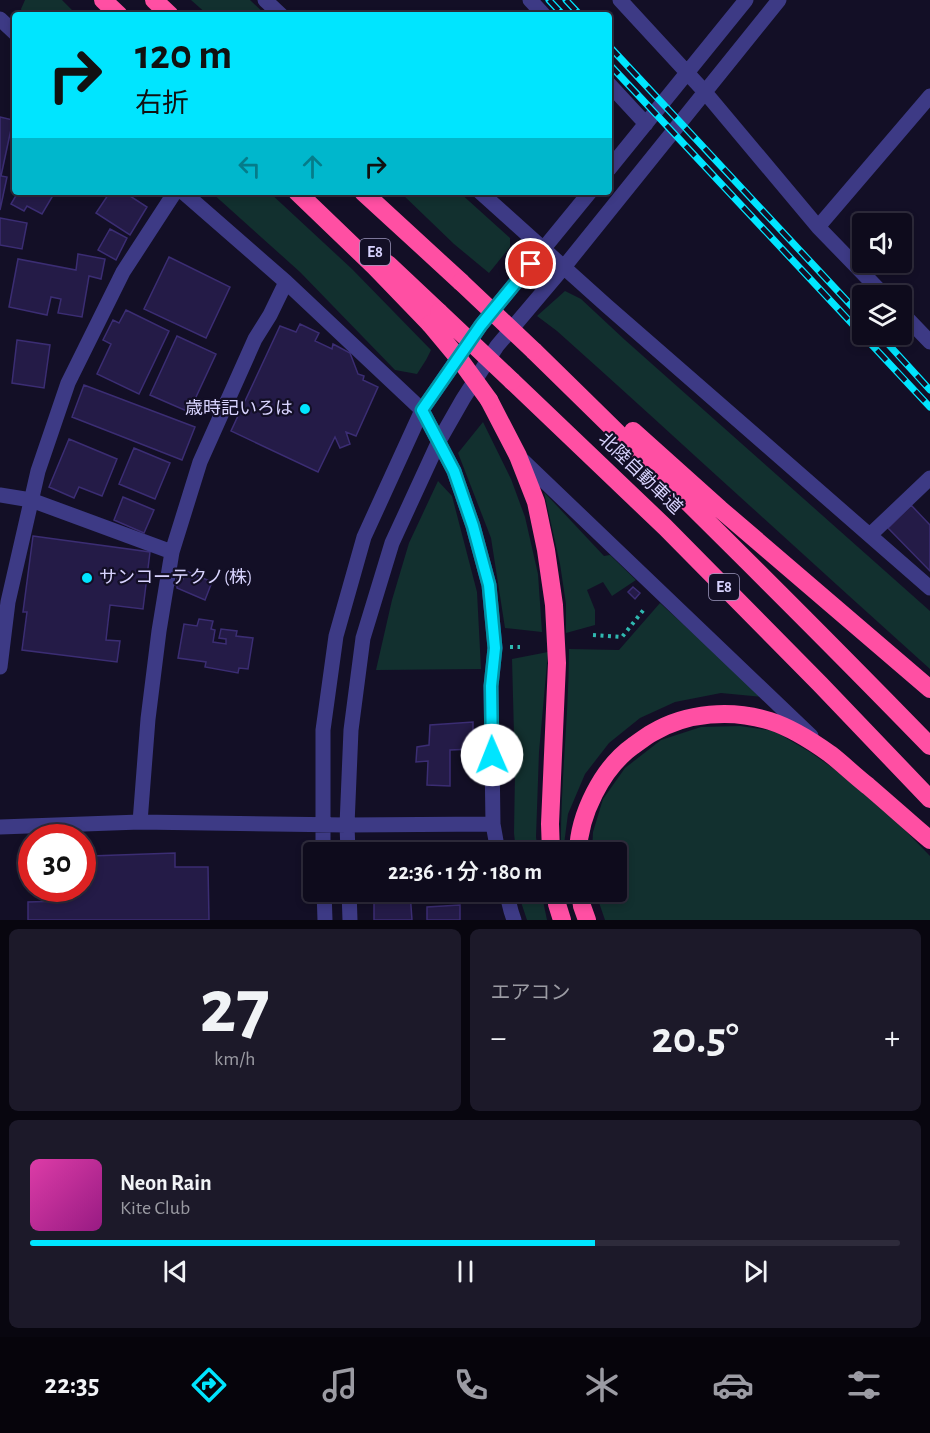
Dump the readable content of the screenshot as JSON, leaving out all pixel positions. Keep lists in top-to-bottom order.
{
  "streets": {
    "highway": ["E8", "北陸自動車道"]
  },
  "places": ["歳時記いろは", "サンコーテクノ(株)"],
  "page": {
    "turn": ["120 m", "右折"],
    "limit": "30",
    "trip": "22:36 · 1 分 · 180 m",
    "tile": [
      ["27", "km/h"],
      "エアコン"
    ],
    "heat": ["−", "20.5°", "+"],
    "song": ["Neon Rain", "Kite Club"],
    "tabs": "22:35"
  }
}
